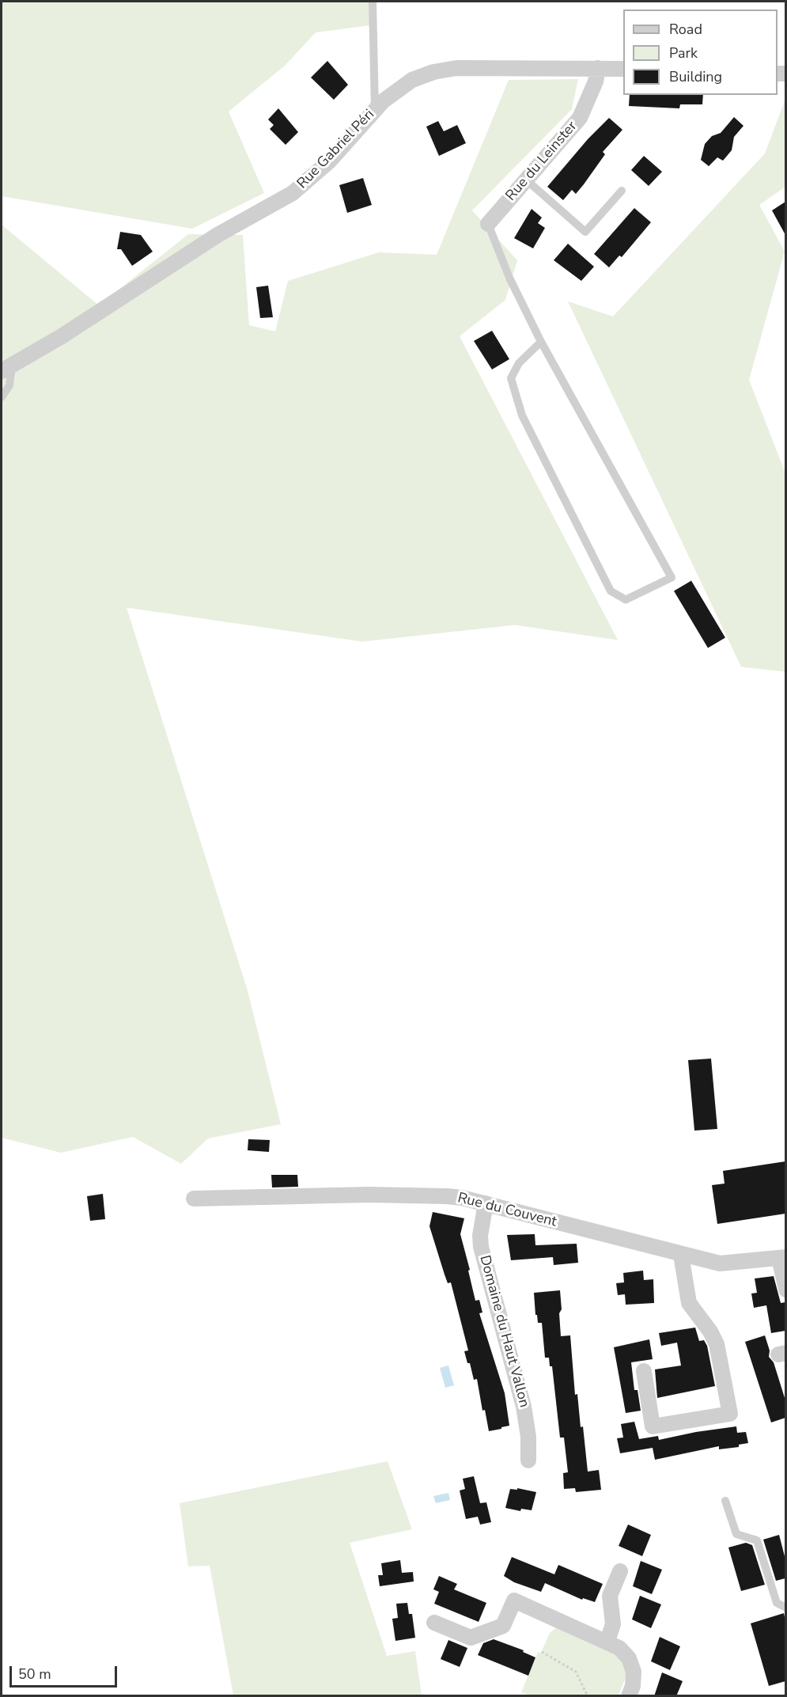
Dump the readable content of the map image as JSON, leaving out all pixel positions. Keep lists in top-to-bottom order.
{
  "streets": {
    "street": [
      "Rue Gabriel Péri",
      "Rue du Leinster",
      "Rue du Couvent",
      "Domaine du Haut Vallon"
    ]
  },
  "crossings": [
    ["Rue Gabriel Péri", "Rue du Leinster"],
    ["Rue du Couvent", "Domaine du Haut Vallon"]
  ],
  "legend": ["Road", "Park", "Building"],
  "scale_bar": "50 m"
}
